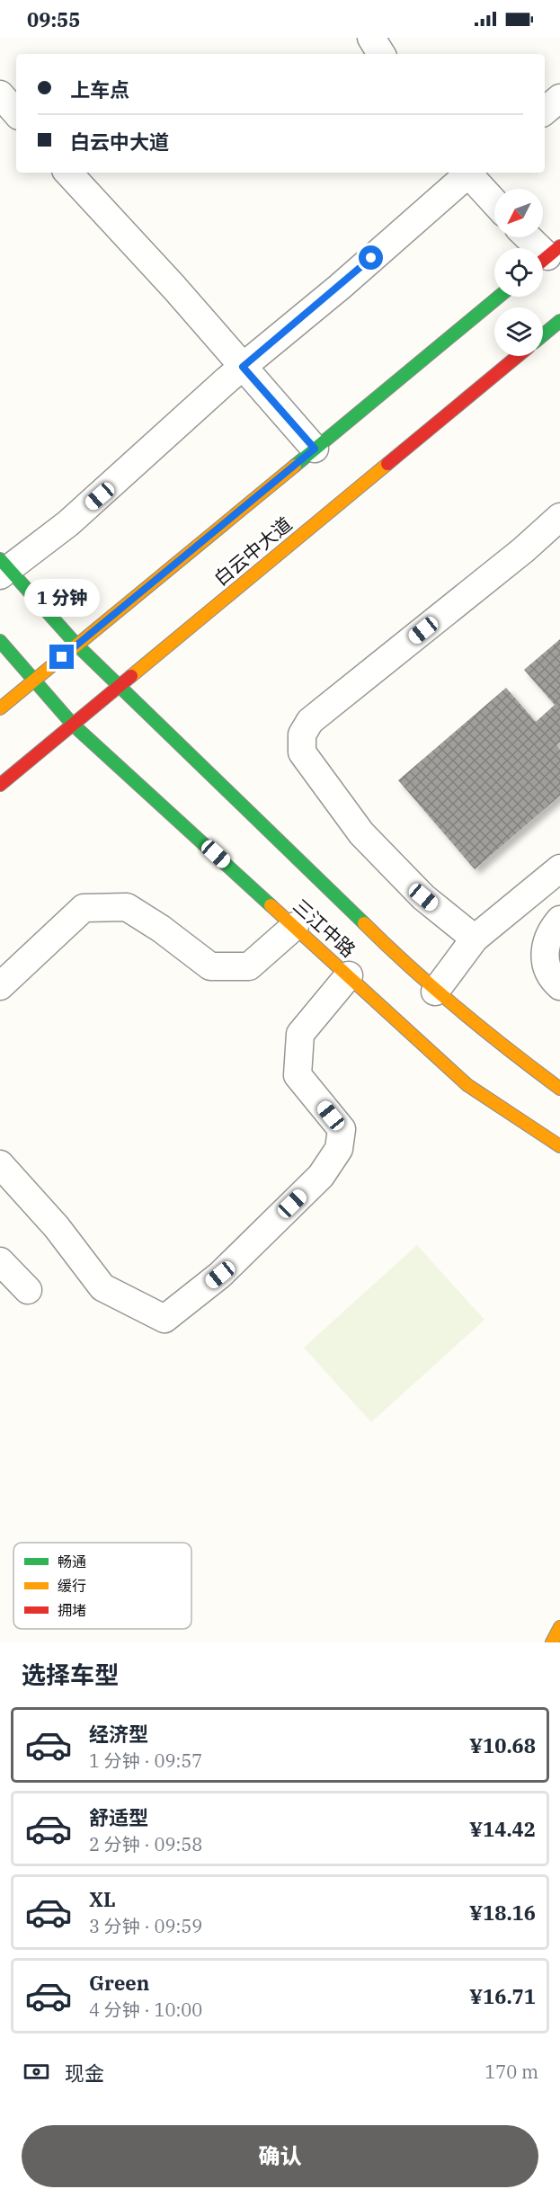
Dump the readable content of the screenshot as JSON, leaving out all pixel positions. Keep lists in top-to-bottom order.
{
  "streets": {
    "main road": ["白云中大道", "三江中路"]
  },
  "crossings": [
    ["白云中大道", "三江中路"]
  ],
  "legend": ["畅通", "缓行", "拥堵"],
  "north": "bottom left",
  "page": {
    "status": "09:55",
    "banner": ["上车点", "白云中大道"],
    "bubble": "1 分钟",
    "heading": "选择车型",
    "list": [
      {
        "name": "经济型",
        "note": "1 分钟 · 09:57",
        "value": "¥10.68"
      },
      {
        "name": "舒适型",
        "note": "2 分钟 · 09:58",
        "value": "¥14.42"
      },
      {
        "name": "XL",
        "note": "3 分钟 · 09:59",
        "value": "¥18.16"
      },
      {
        "name": "Green",
        "note": "4 分钟 · 10:00",
        "value": "¥16.71"
      }
    ],
    "pay": ["现金", "170 m"],
    "buttons": "确认"
  }
}
